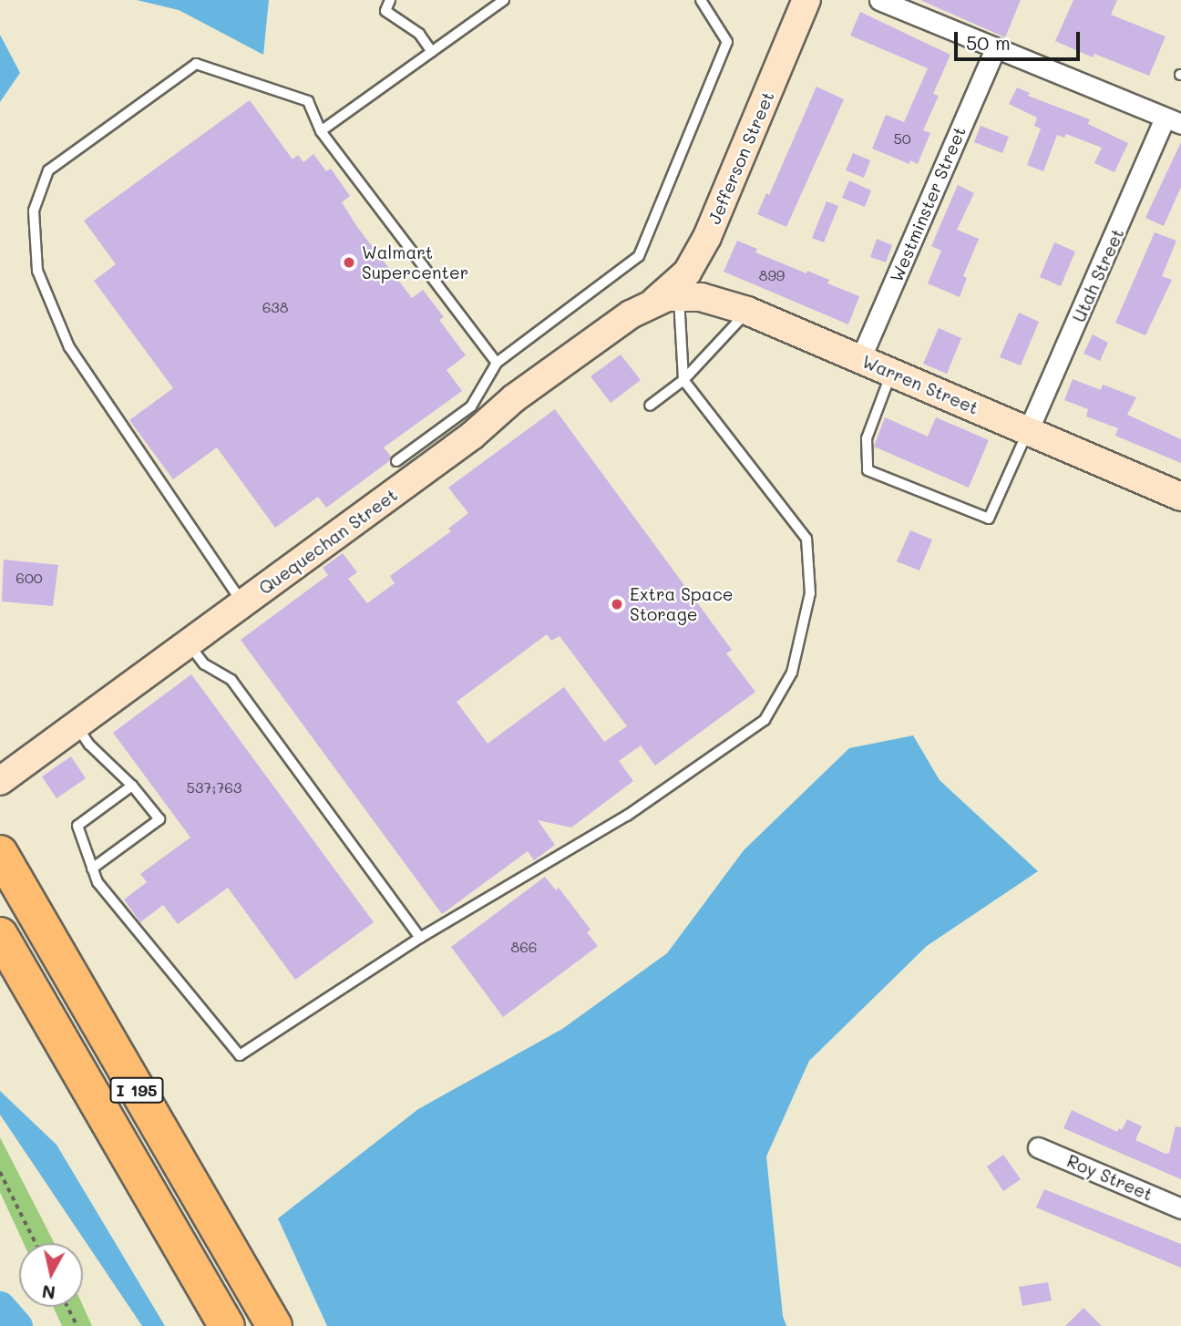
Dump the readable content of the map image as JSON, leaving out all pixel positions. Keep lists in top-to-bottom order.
{
  "streets": {
    "highway": ["I 195"],
    "main road": ["Jefferson Street", "Warren Street", "Quequechan Street"],
    "street": ["Westminster Street", "Utah Street", "Roy Street"]
  },
  "crossings": [
    ["Jefferson Street", "Warren Street"],
    ["Jefferson Street", "Quequechan Street"],
    ["Westminster Street", "Warren Street"],
    ["Utah Street", "Warren Street"],
    ["Warren Street", "Quequechan Street"]
  ],
  "places": ["Walmart Supercenter", "Extra Space Storage"],
  "house_numbers": [
    "50",
    "899",
    "638",
    "600",
    "537;763",
    "866"
  ],
  "scale_bar": "50 m",
  "north": "bottom"
}
